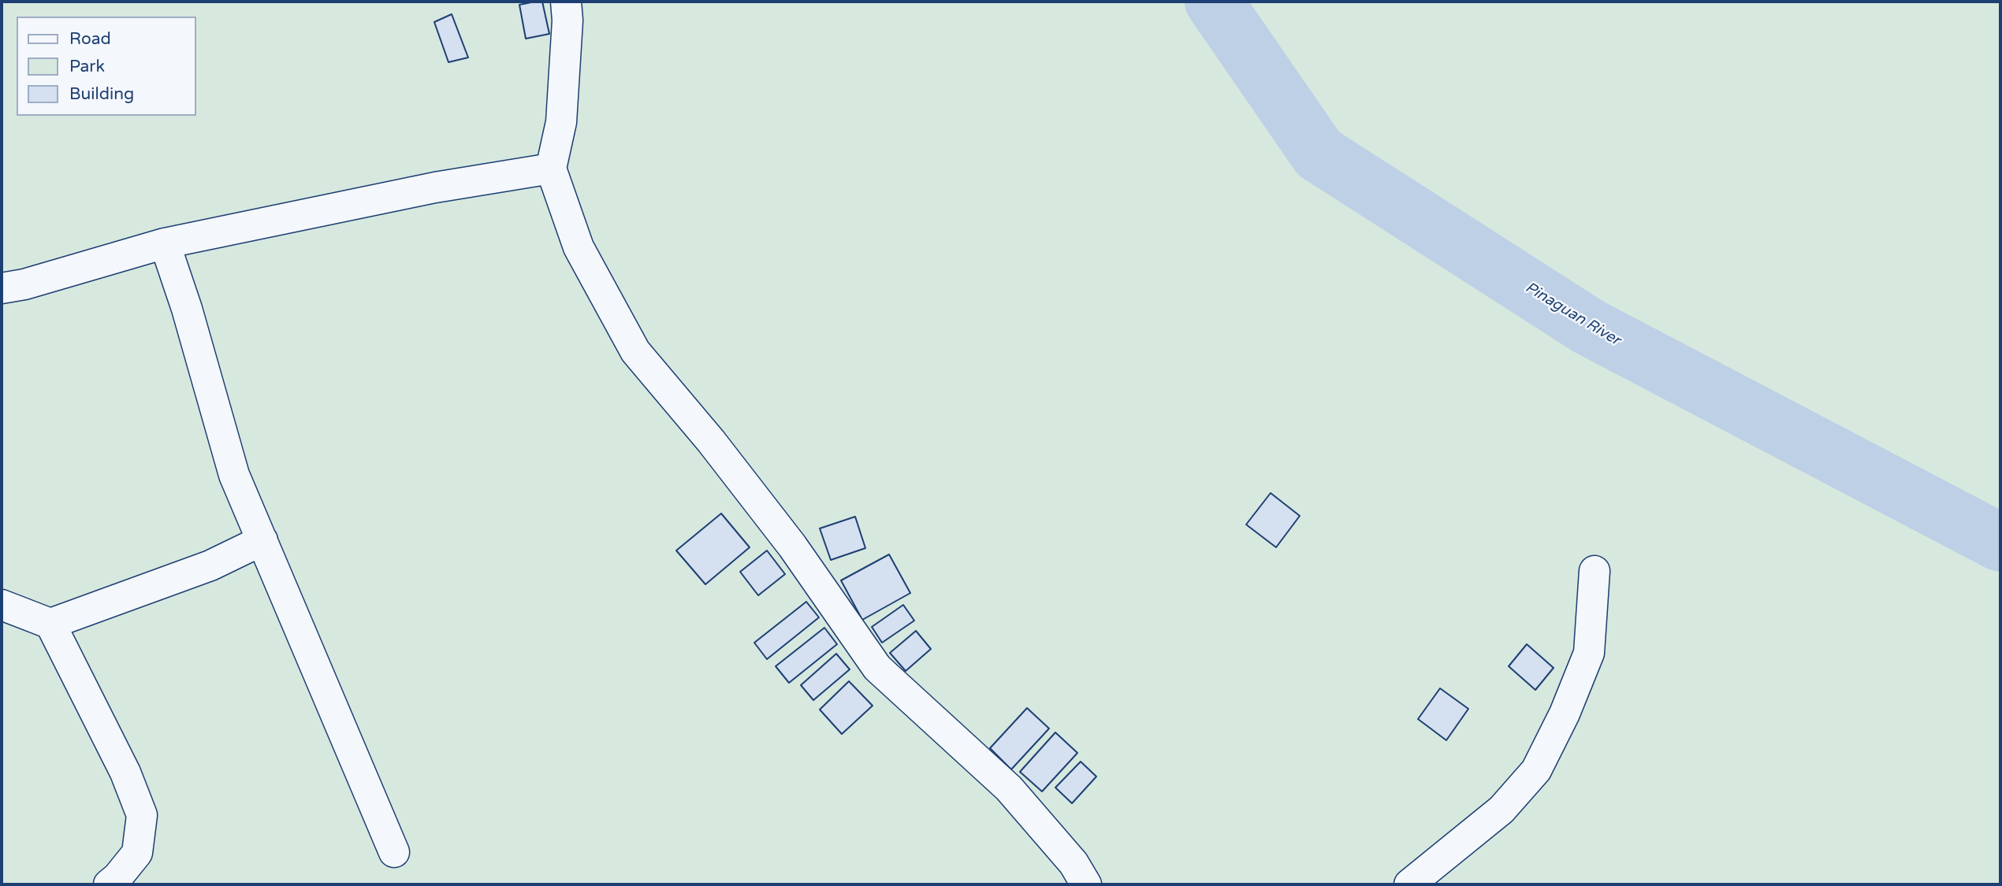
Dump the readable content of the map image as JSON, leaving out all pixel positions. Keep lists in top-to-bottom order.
{
  "water": ["Pinaguan River"],
  "legend": ["Road", "Park", "Building"]
}
